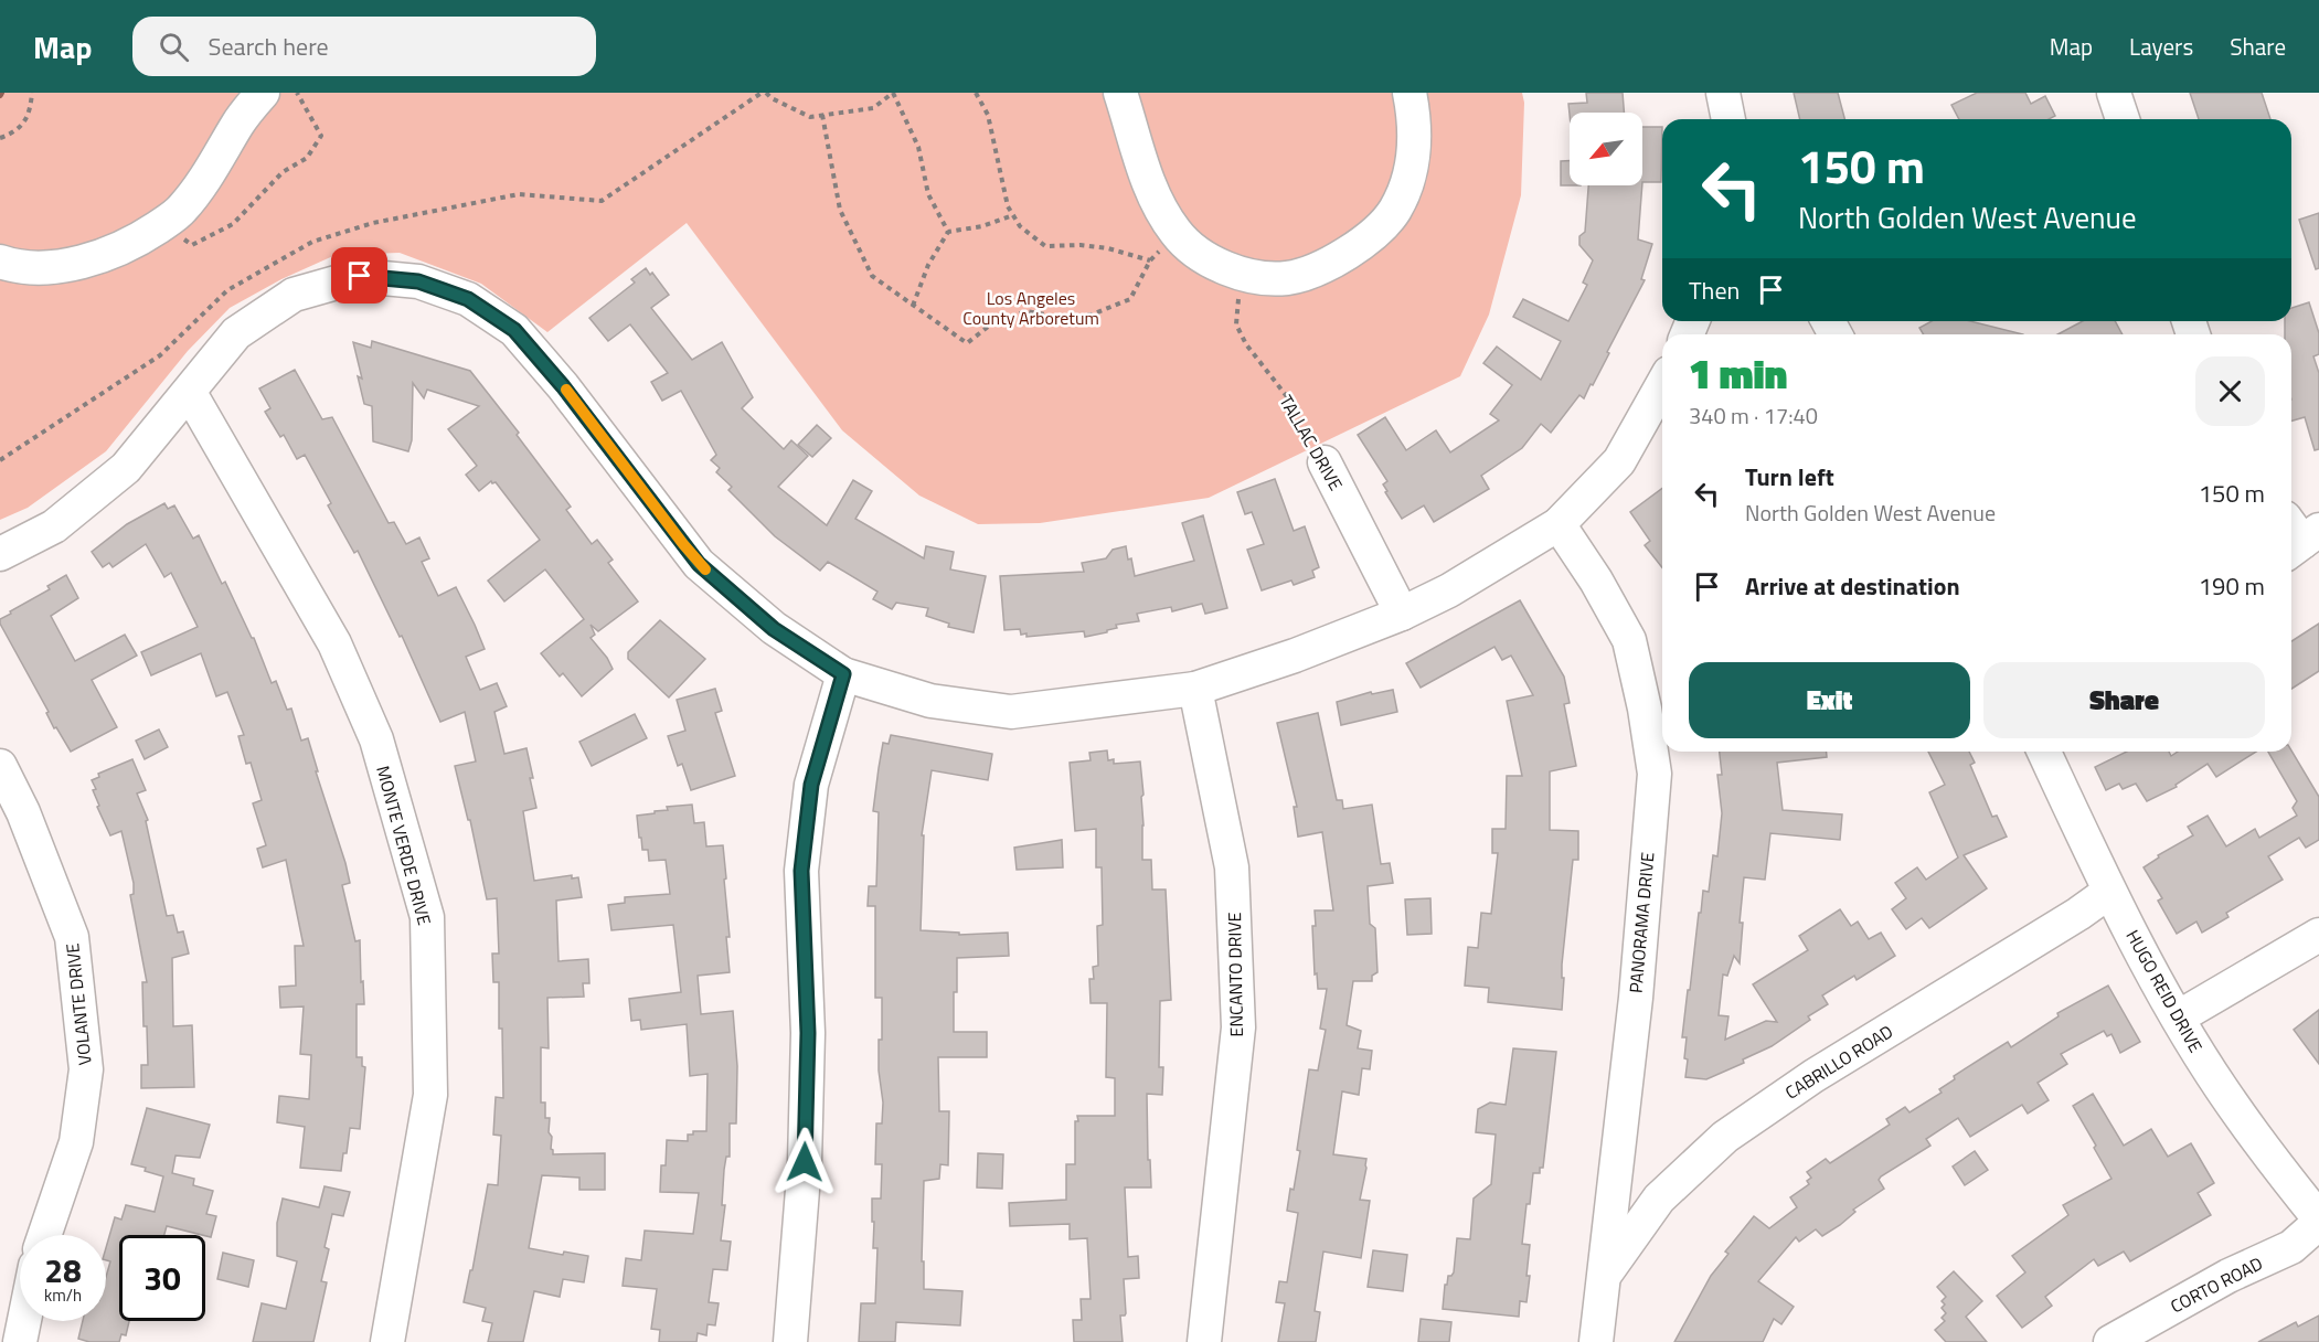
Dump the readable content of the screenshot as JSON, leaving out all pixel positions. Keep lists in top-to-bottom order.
{
  "streets": {
    "street": [
      "TALLAC DRIVE",
      "MONTE VERDE DRIVE",
      "PANORAMA DRIVE",
      "ENCANTO DRIVE",
      "HUGO REID DRIVE",
      "VOLANTE DRIVE",
      "CABRILLO ROAD",
      "CORTO ROAD"
    ]
  },
  "crossings": [
    ["PANORAMA DRIVE", "CABRILLO ROAD"],
    ["HUGO REID DRIVE", "CABRILLO ROAD"],
    ["HUGO REID DRIVE", "CORTO ROAD"]
  ],
  "parks": ["Los Angeles County Arboretum"],
  "north": "bottom left",
  "page": {
    "header": "Map",
    "search": "Search here",
    "nav": ["Map", "Layers", "Share"],
    "turn": ["150 m", "North Golden West Avenue"],
    "then": "Then",
    "heading": ["1 min", "340 m · 17:40"],
    "list": [
      {
        "name": "Turn left",
        "note": "North Golden West Avenue",
        "value": "150 m"
      },
      {
        "name": "Arrive at destination",
        "value": "190 m"
      }
    ],
    "buttons": ["Exit", "Share"],
    "speed": "28 km/h",
    "limit": "30"
  }
}
